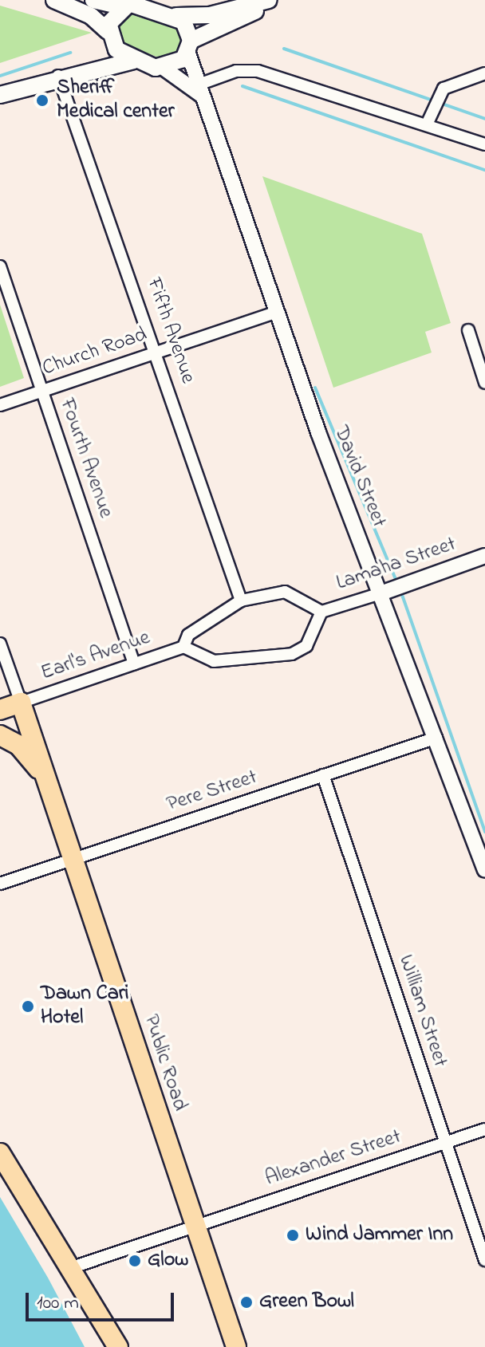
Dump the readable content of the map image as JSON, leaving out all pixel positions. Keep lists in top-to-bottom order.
{
  "streets": {
    "main road": ["Public Road"],
    "street": [
      "Fifth Avenue",
      "Church Road",
      "Fourth Avenue",
      "David Street",
      "Lamaha Street",
      "Earl's Avenue",
      "Pere Street",
      "William Street",
      "Alexander Street"
    ]
  },
  "crossings": [
    ["Fifth Avenue", "Church Road"],
    ["Fifth Avenue", "Earl's Avenue"],
    ["Church Road", "Fourth Avenue"],
    ["Church Road", "David Street"],
    ["Fourth Avenue", "Earl's Avenue"],
    ["David Street", "Lamaha Street"],
    ["David Street", "Pere Street"],
    ["Lamaha Street", "Earl's Avenue"],
    ["Pere Street", "William Street"],
    ["Pere Street", "Public Road"],
    ["William Street", "Alexander Street"],
    ["Public Road", "Alexander Street"]
  ],
  "places": [
    "Sheriff Medical center",
    "Dawn Cari Hotel",
    "Wind Jammer Inn",
    "Glow",
    "Green Bowl"
  ],
  "scale_bar": "100 m"
}
